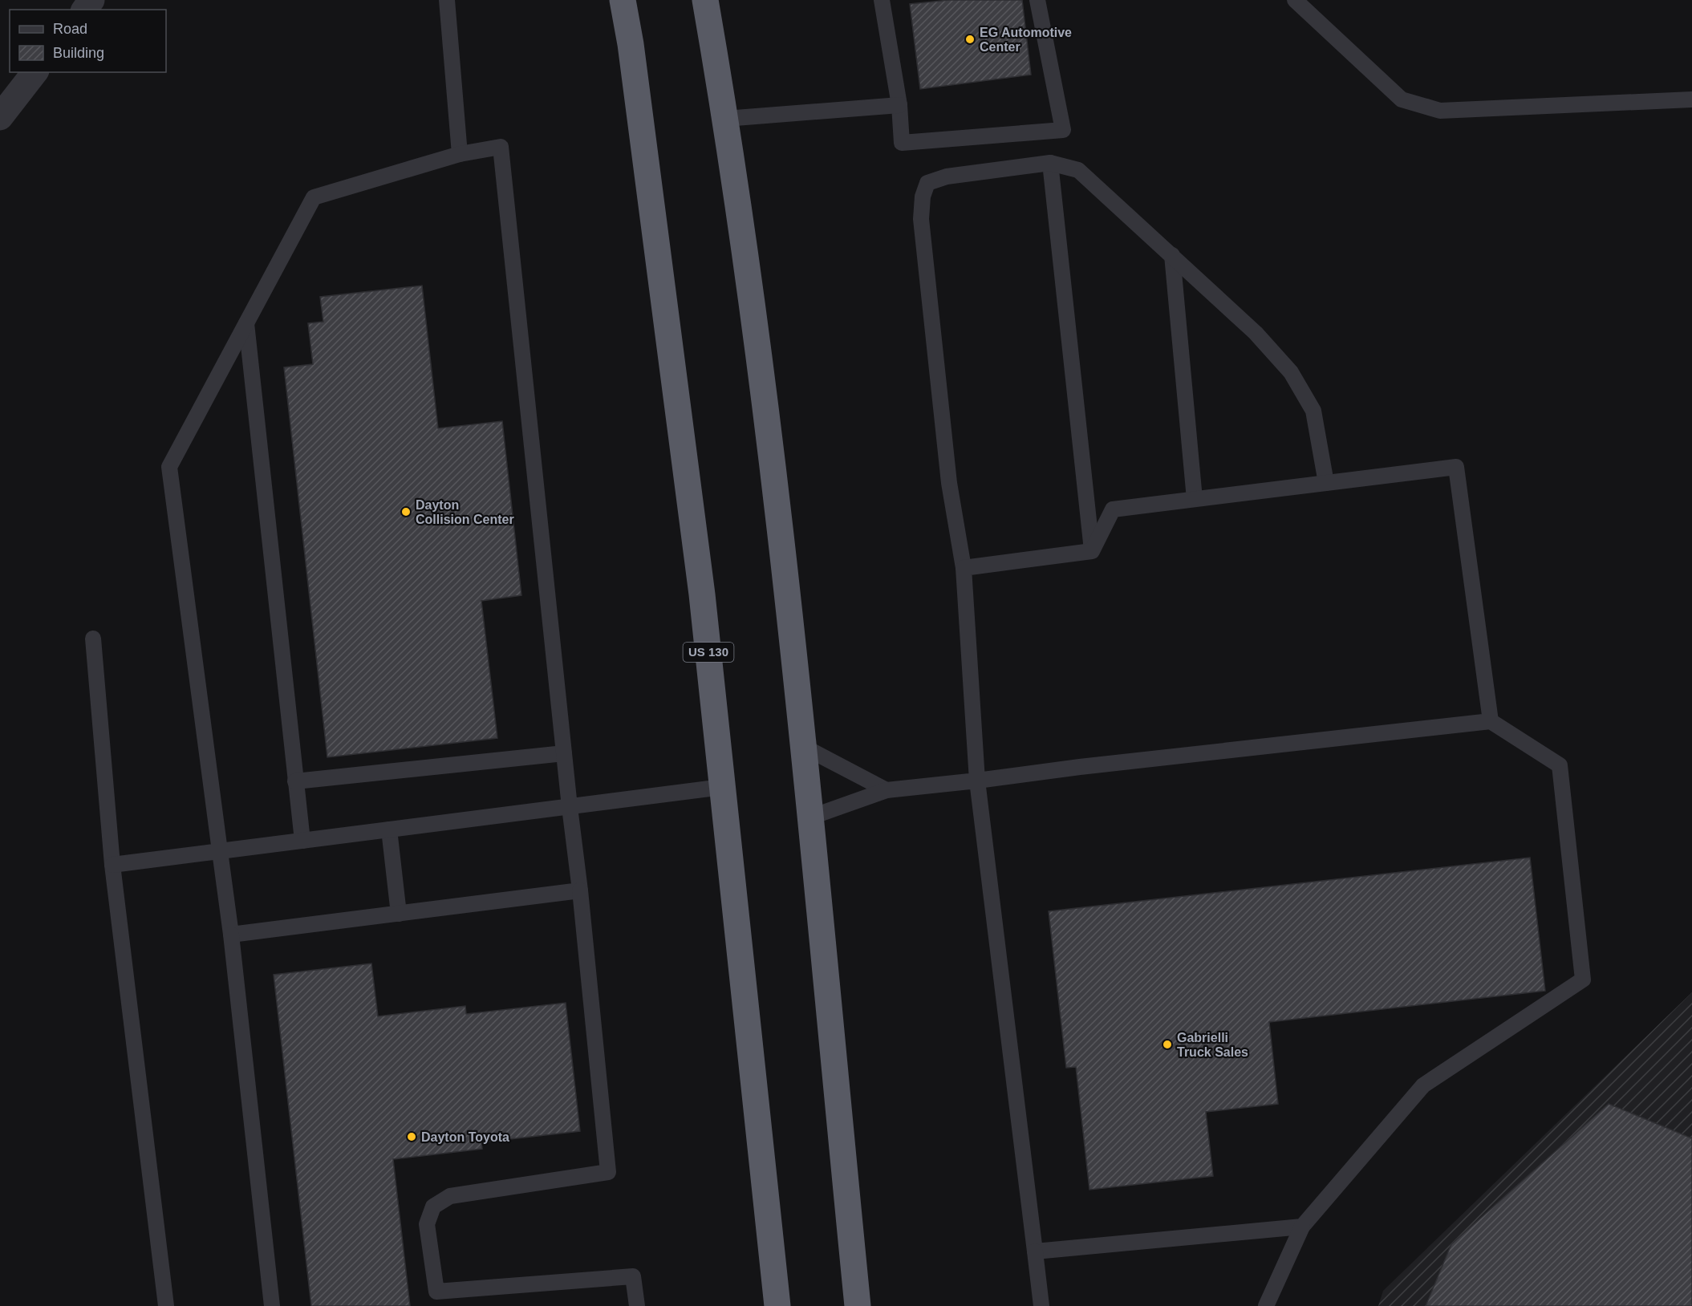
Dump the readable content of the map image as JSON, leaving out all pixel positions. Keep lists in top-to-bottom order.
{
  "streets": {
    "highway": ["US 130"]
  },
  "places": [
    "EG Automotive Center",
    "Dayton Collision Center",
    "Gabrielli Truck Sales",
    "Dayton Toyota"
  ],
  "legend": ["Road", "Building"]
}
